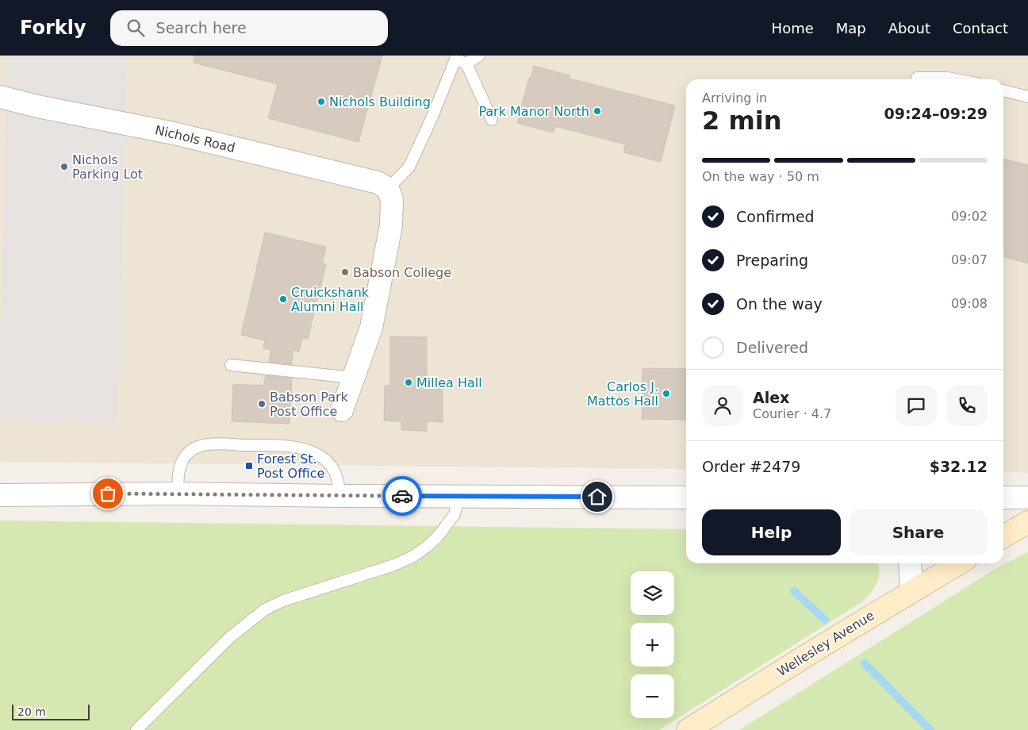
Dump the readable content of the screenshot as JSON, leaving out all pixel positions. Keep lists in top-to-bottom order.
{
  "streets": {
    "main road": ["Wellesley Avenue"],
    "street": ["Nichols Road"]
  },
  "places": {
    "other": [
      "Nichols Building",
      "Park Manor North",
      "Nichols Parking Lot",
      "Babson College",
      "Cruickshank Alumni Hall",
      "Millea Hall",
      "Carlos J. Mattos Hall",
      "Babson Park Post Office"
    ],
    "transit": ["Forest St. Post Office"]
  },
  "scale_bar": "20 m",
  "page": {
    "header": "Forkly",
    "search": "Search here",
    "nav": [
      "Home",
      "Map",
      "About",
      "Contact"
    ],
    "heading": ["2 min", "Arriving in", "09:24–09:29"],
    "panel": [
      "Alex",
      "Courier · 4.7",
      "Order #2479",
      "$32.12"
    ],
    "bar": "On the way · 50 m",
    "list": [
      ["Confirmed", "09:02"],
      ["Preparing", "09:07"],
      ["On the way", "09:08"],
      "Delivered"
    ],
    "buttons": ["Help", "Share"],
    "map_buttons": ["+", "−"],
    "scale": "20 m"
  }
}
